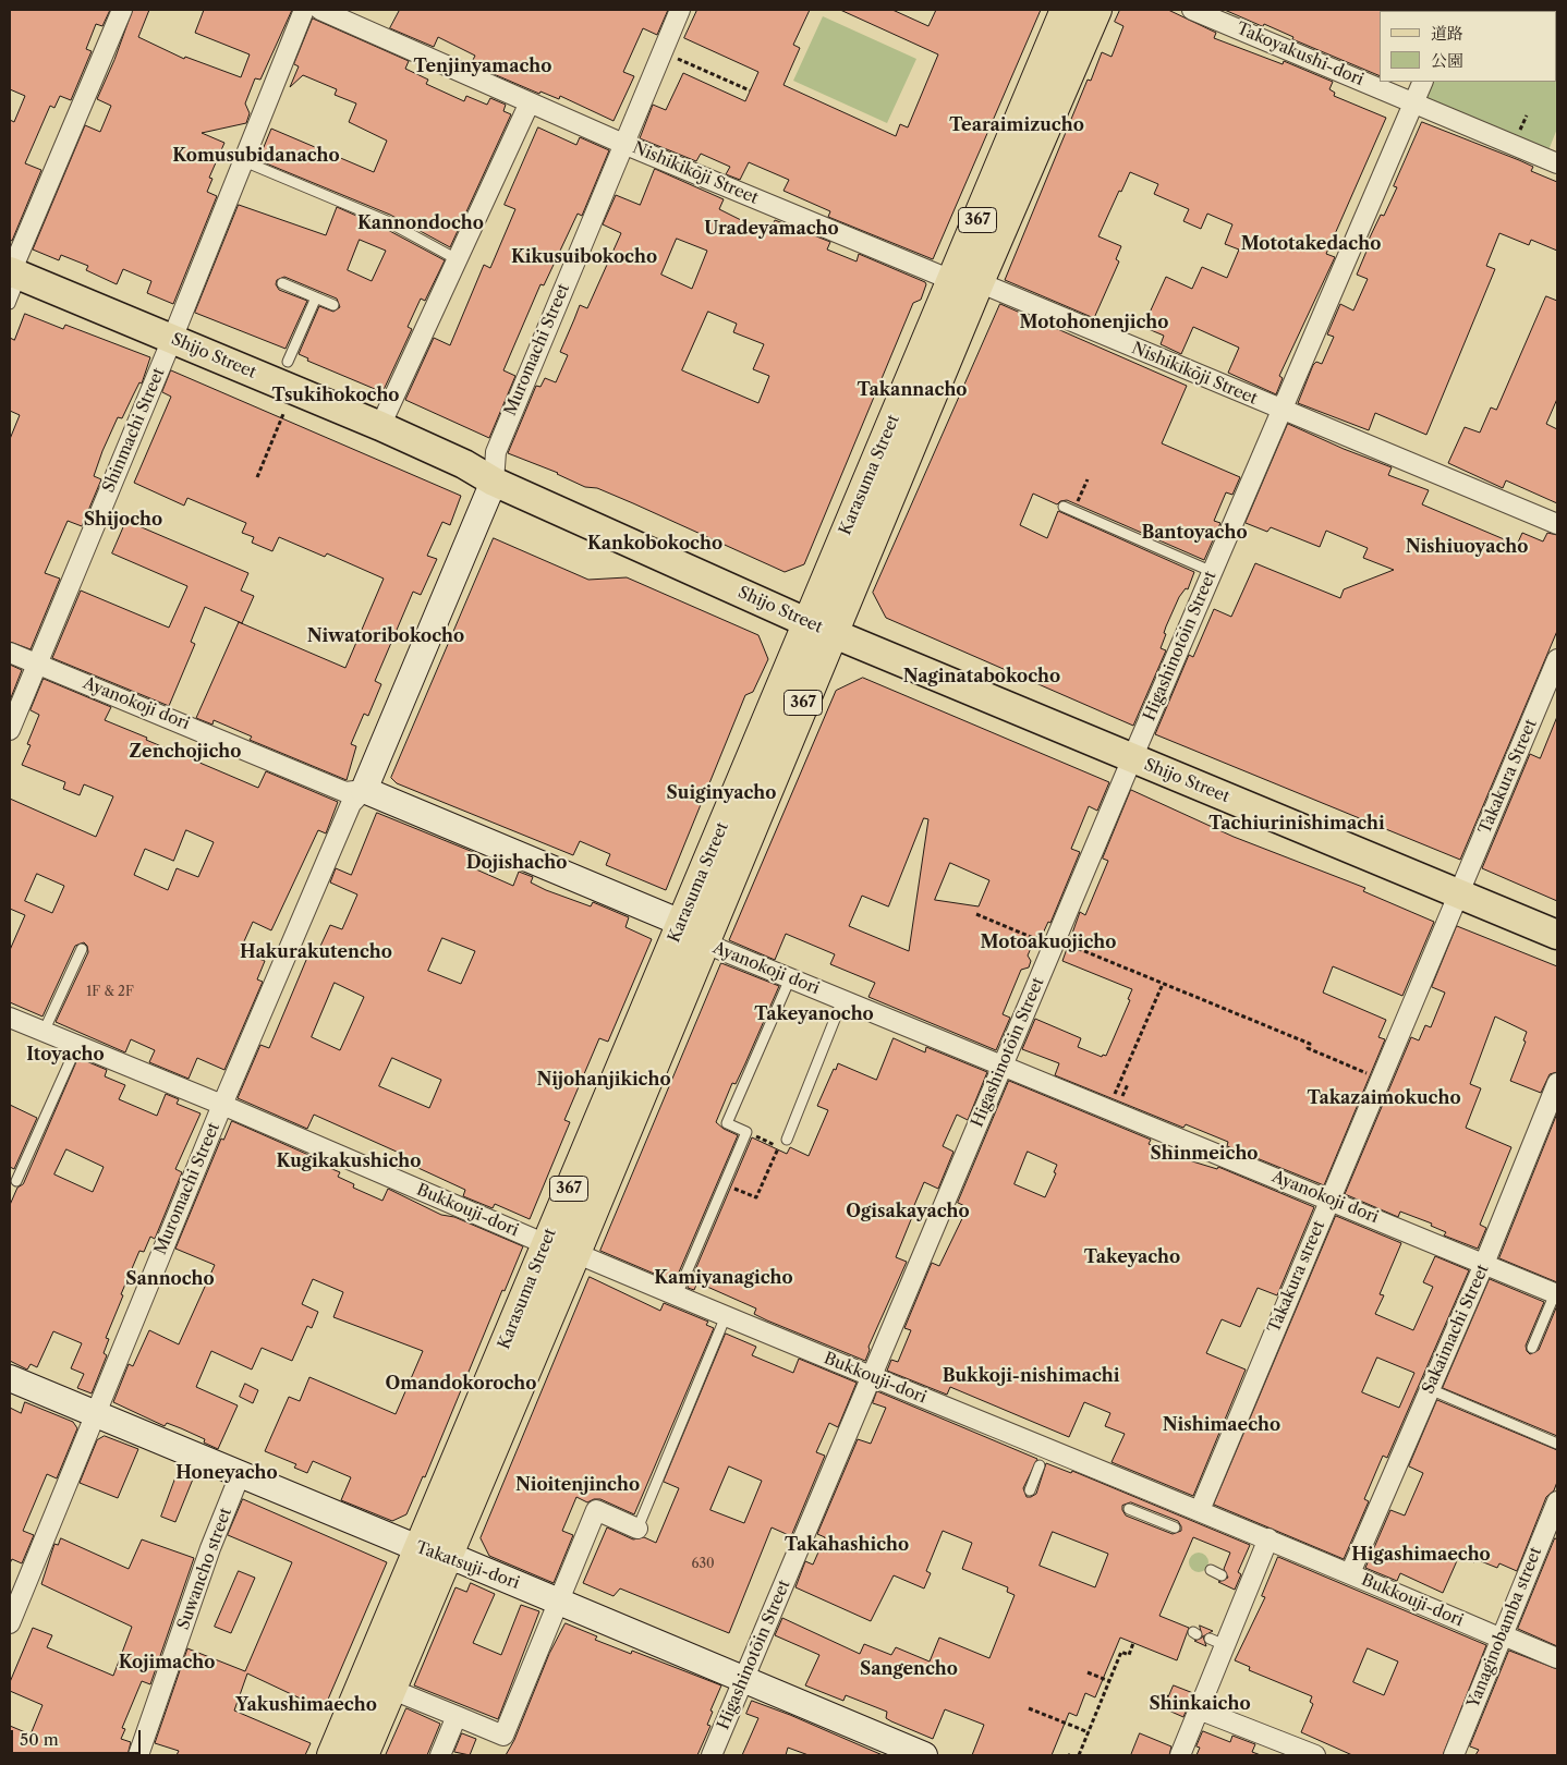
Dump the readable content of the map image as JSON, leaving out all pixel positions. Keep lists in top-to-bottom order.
{
  "streets": {
    "highway": ["367", "Karasuma Street"],
    "main road": ["Shijo Street"],
    "street": [
      "Takoyakushi-dori",
      "Nishikikōji Street",
      "Muromachi Street",
      "Shinmachi Street",
      "Higashinotōin Street",
      "Ayanokoji dori",
      "Takakura Street",
      "Bukkouji-dori",
      "Takakura street",
      "Sakaimachi Street",
      "Takatsuji-dori",
      "Suwancho street",
      "Yanaginobamba street"
    ]
  },
  "crossings": [
    ["Takoyakushi-dori", "Higashinotōin Street"],
    ["Nishikikōji Street", "Muromachi Street"],
    ["Nishikikōji Street", "Karasuma Street"],
    ["Nishikikōji Street", "Higashinotōin Street"],
    ["Muromachi Street", "Shijo Street"],
    ["Muromachi Street", "Ayanokoji dori"],
    ["Muromachi Street", "Bukkouji-dori"],
    ["Muromachi Street", "Takatsuji-dori"],
    ["Shijo Street", "Shinmachi Street"],
    ["Shijo Street", "Karasuma Street"],
    ["Shijo Street", "Higashinotōin Street"],
    ["Shijo Street", "Takakura Street"],
    ["Shijo Street", "Takakura street"],
    ["Shinmachi Street", "Ayanokoji dori"],
    ["Karasuma Street", "Ayanokoji dori"],
    ["Karasuma Street", "Bukkouji-dori"],
    ["Karasuma Street", "Takatsuji-dori"],
    ["Higashinotōin Street", "Ayanokoji dori"],
    ["Higashinotōin Street", "Bukkouji-dori"],
    ["Higashinotōin Street", "Takatsuji-dori"],
    ["Ayanokoji dori", "Takakura street"],
    ["Ayanokoji dori", "Sakaimachi Street"],
    ["Takakura Street", "Takakura street"],
    ["Bukkouji-dori", "Takakura street"],
    ["Bukkouji-dori", "Sakaimachi Street"],
    ["Bukkouji-dori", "Yanaginobamba street"],
    ["Takatsuji-dori", "Suwancho street"]
  ],
  "districts": [
    "Tenjinyamacho",
    "Tearaimizucho",
    "Komusubidanacho",
    "Kannondocho",
    "Uradeyamacho",
    "Mototakedacho",
    "Kikusuibokocho",
    "Motohonenjicho",
    "Takannacho",
    "Tsukihokocho",
    "Shijocho",
    "Bantoyacho",
    "Kankobokocho",
    "Nishiuoyacho",
    "Niwatoribokocho",
    "Naginatabokocho",
    "Zenchojicho",
    "Suiginyacho",
    "Tachiurinishimachi",
    "Dojishacho",
    "Motoakuojicho",
    "Hakurakutencho",
    "Takeyanocho",
    "Itoyacho",
    "Nijohanjikicho",
    "Takazaimokucho",
    "Shinmeicho",
    "Kugikakushicho",
    "Ogisakayacho",
    "Takeyacho",
    "Kamiyanagicho",
    "Sannocho",
    "Bukkoji-nishimachi",
    "Omandokorocho",
    "Nishimaecho",
    "Honeyacho",
    "Nioitenjincho",
    "Takahashicho",
    "Higashimaecho",
    "Kojimacho",
    "Sangencho",
    "Shinkaicho",
    "Yakushimaecho"
  ],
  "house_numbers": ["1F & 2F", "630"],
  "legend": ["道路", "公園"],
  "scale_bar": "50 m"
}
